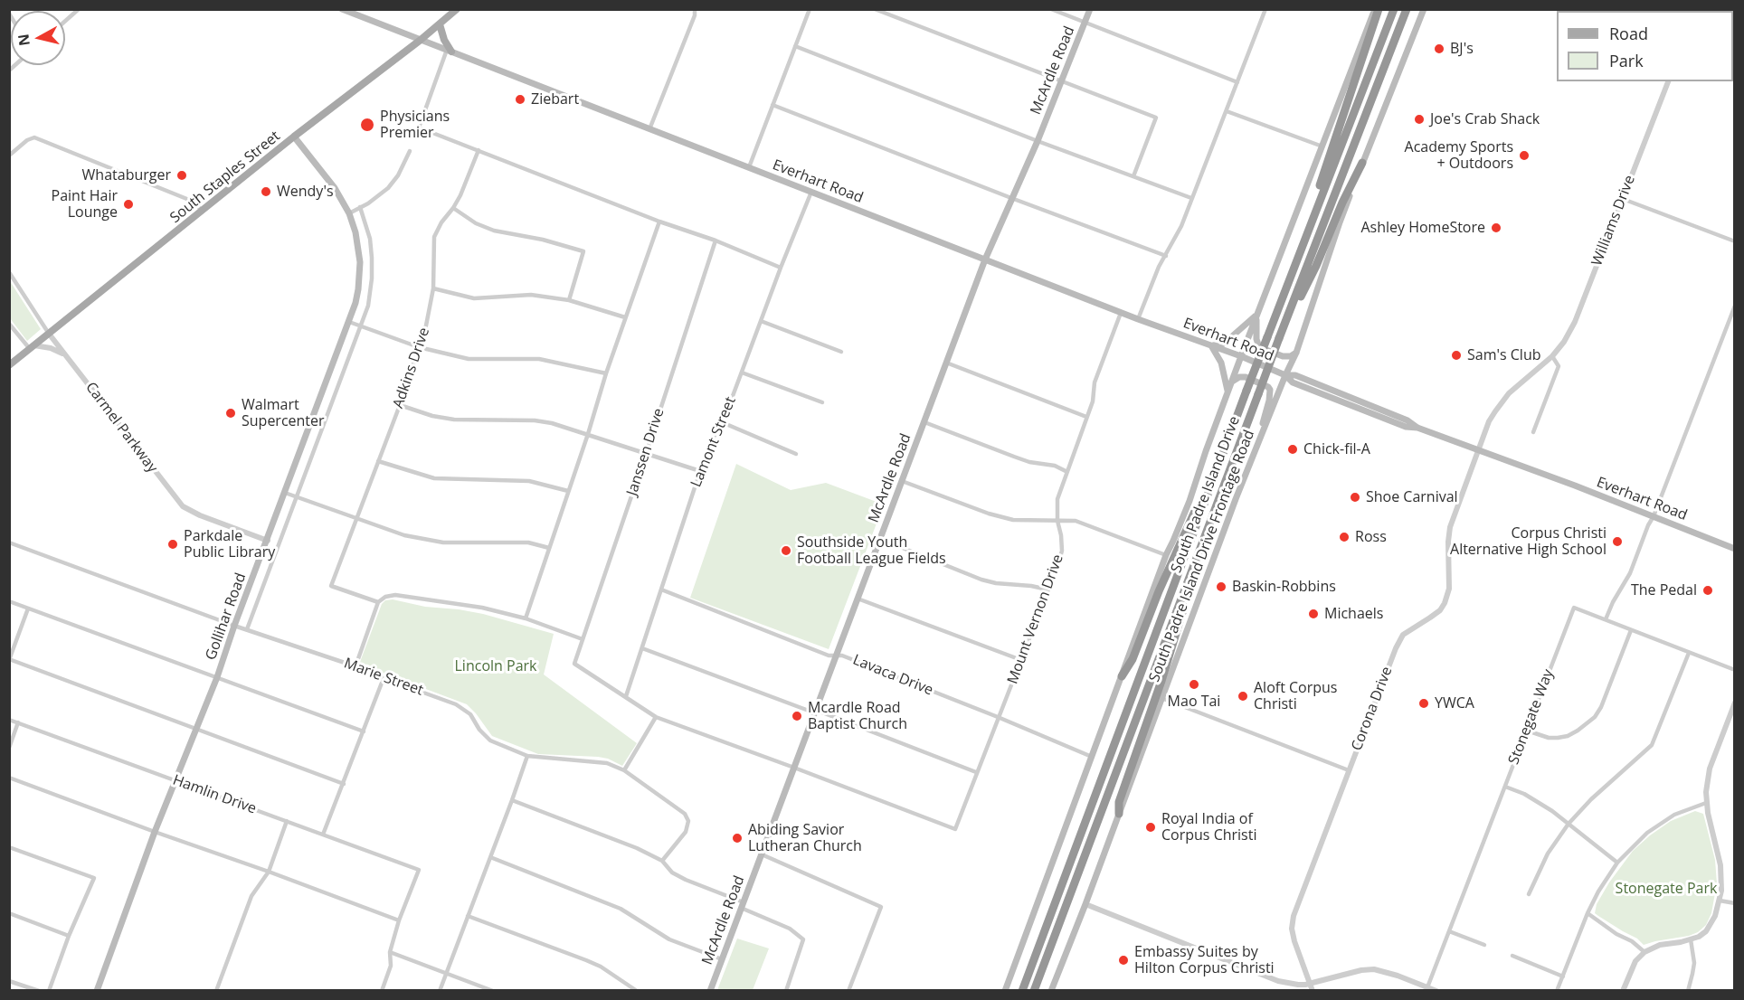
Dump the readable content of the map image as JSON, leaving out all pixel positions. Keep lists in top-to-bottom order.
{
  "streets": {
    "highway": ["South Padre Island Drive"],
    "main road": [
      "McArdle Road",
      "South Staples Street",
      "Everhart Road",
      "South Padre Island Drive Frontage Road",
      "Gollihar Road"
    ],
    "street": [
      "Williams Drive",
      "Adkins Drive",
      "Carmel Parkway",
      "Lamont Street",
      "Janssen Drive",
      "Mount Vernon Drive",
      "Lavaca Drive",
      "Marie Street",
      "Corona Drive",
      "Stonegate Way",
      "Hamlin Drive"
    ]
  },
  "crossings": [
    ["McArdle Road", "Everhart Road"],
    ["McArdle Road", "Mount Vernon Drive"],
    ["McArdle Road", "Lavaca Drive"],
    ["South Staples Street", "Everhart Road"],
    ["South Staples Street", "Carmel Parkway"],
    ["South Staples Street", "Gollihar Road"],
    ["Everhart Road", "Williams Drive"],
    ["Everhart Road", "Lamont Street"],
    ["Everhart Road", "South Padre Island Drive Frontage Road"],
    ["Everhart Road", "Mount Vernon Drive"],
    ["Everhart Road", "Corona Drive"],
    ["Williams Drive", "Corona Drive"],
    ["Carmel Parkway", "Gollihar Road"],
    ["Lamont Street", "Janssen Drive"],
    ["Lamont Street", "Lavaca Drive"],
    ["Gollihar Road", "Marie Street"],
    ["Gollihar Road", "Hamlin Drive"],
    ["Mount Vernon Drive", "Lavaca Drive"]
  ],
  "parks": ["Lincoln Park", "Stonegate Park"],
  "places": [
    "BJ's",
    "Ziebart",
    "Joe's Crab Shack",
    "Physicians Premier",
    "Academy Sports + Outdoors",
    "Whataburger",
    "Wendy's",
    "Paint Hair Lounge",
    "Ashley HomeStore",
    "Sam's Club",
    "Walmart Supercenter",
    "Chick-fil-A",
    "Shoe Carnival",
    "Ross",
    "Corpus Christi Alternative High School",
    "Parkdale Public Library",
    "Southside Youth Football League Fields",
    "Baskin-Robbins",
    "The Pedal",
    "Michaels",
    "Mao Tai",
    "Aloft Corpus Christi",
    "YWCA",
    "Mcardle Road Baptist Church",
    "Royal India of Corpus Christi",
    "Abiding Savior Lutheran Church",
    "Embassy Suites by Hilton Corpus Christi"
  ],
  "legend": ["Road", "Park"],
  "north": "left"
}
